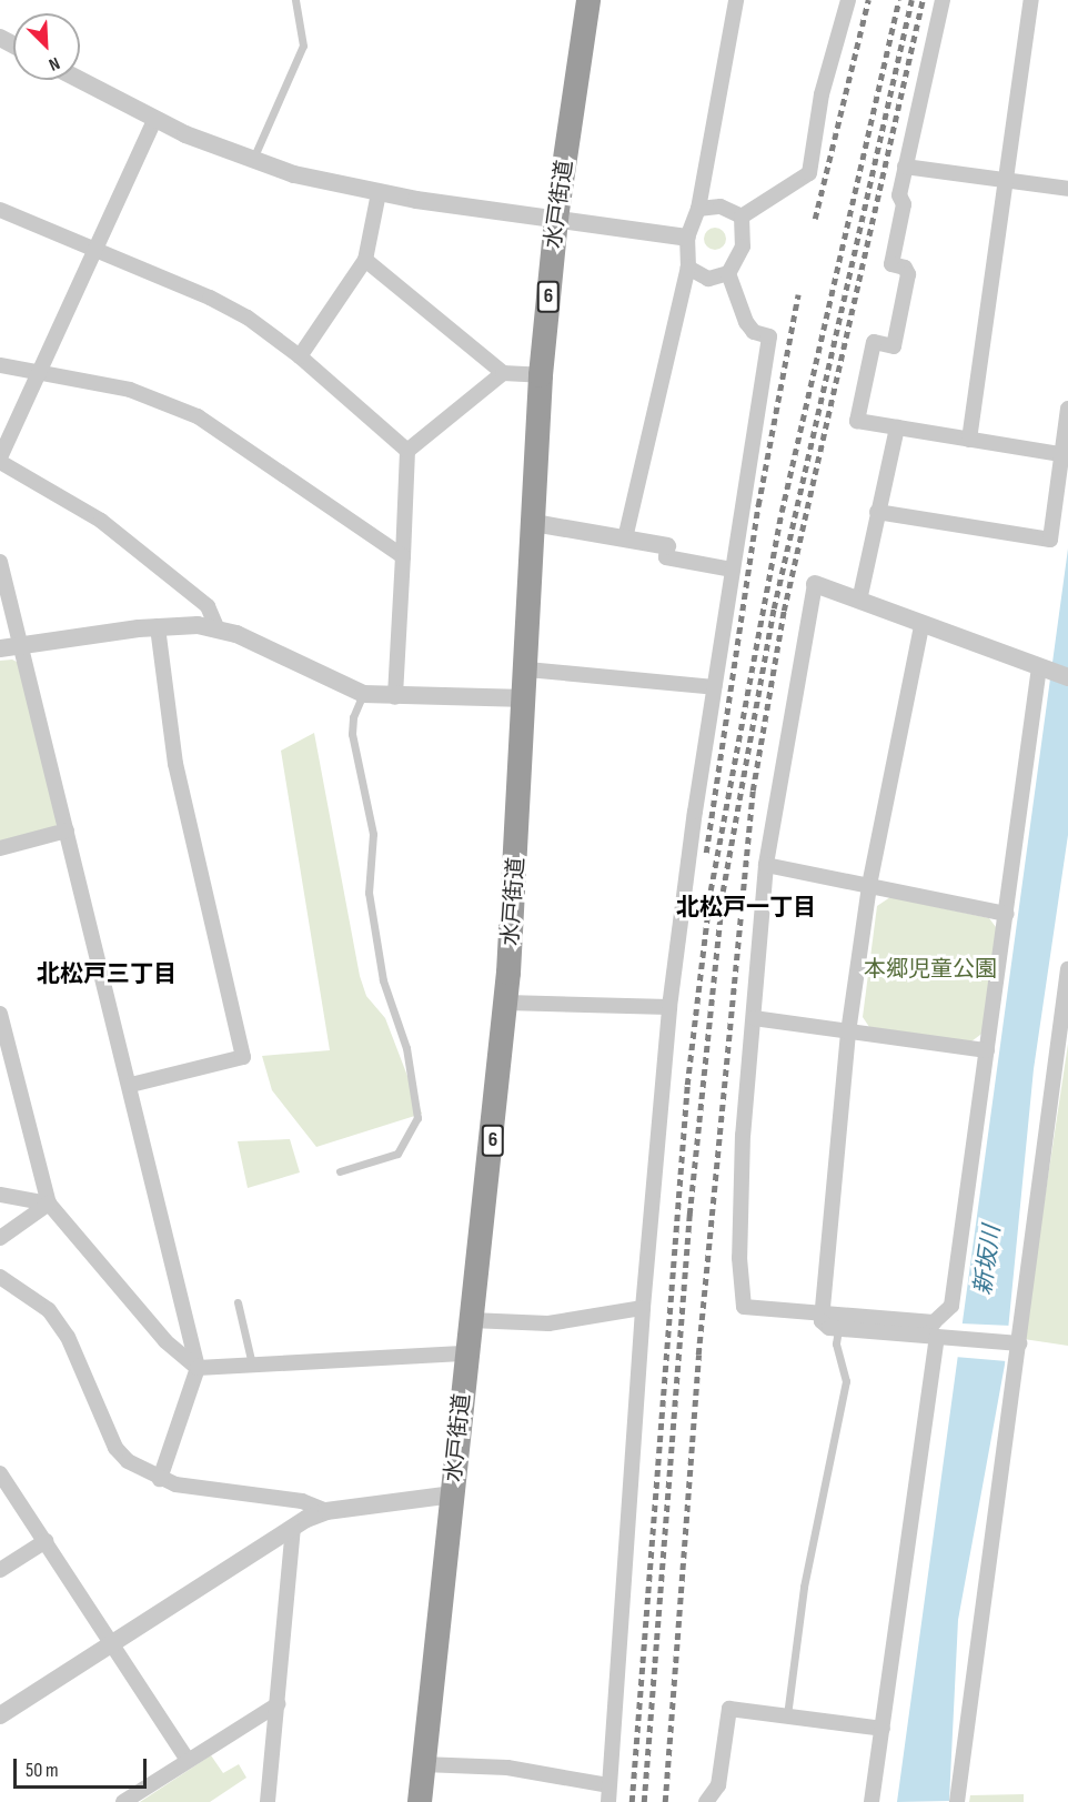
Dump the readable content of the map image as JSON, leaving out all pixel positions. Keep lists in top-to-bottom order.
{
  "streets": {
    "highway": ["水戸街道", "6"]
  },
  "districts": ["北松戸一丁目", "北松戸三丁目"],
  "water": ["新坂川"],
  "parks": ["本郷児童公園"],
  "scale_bar": "50 m",
  "north": "bottom right"
}
